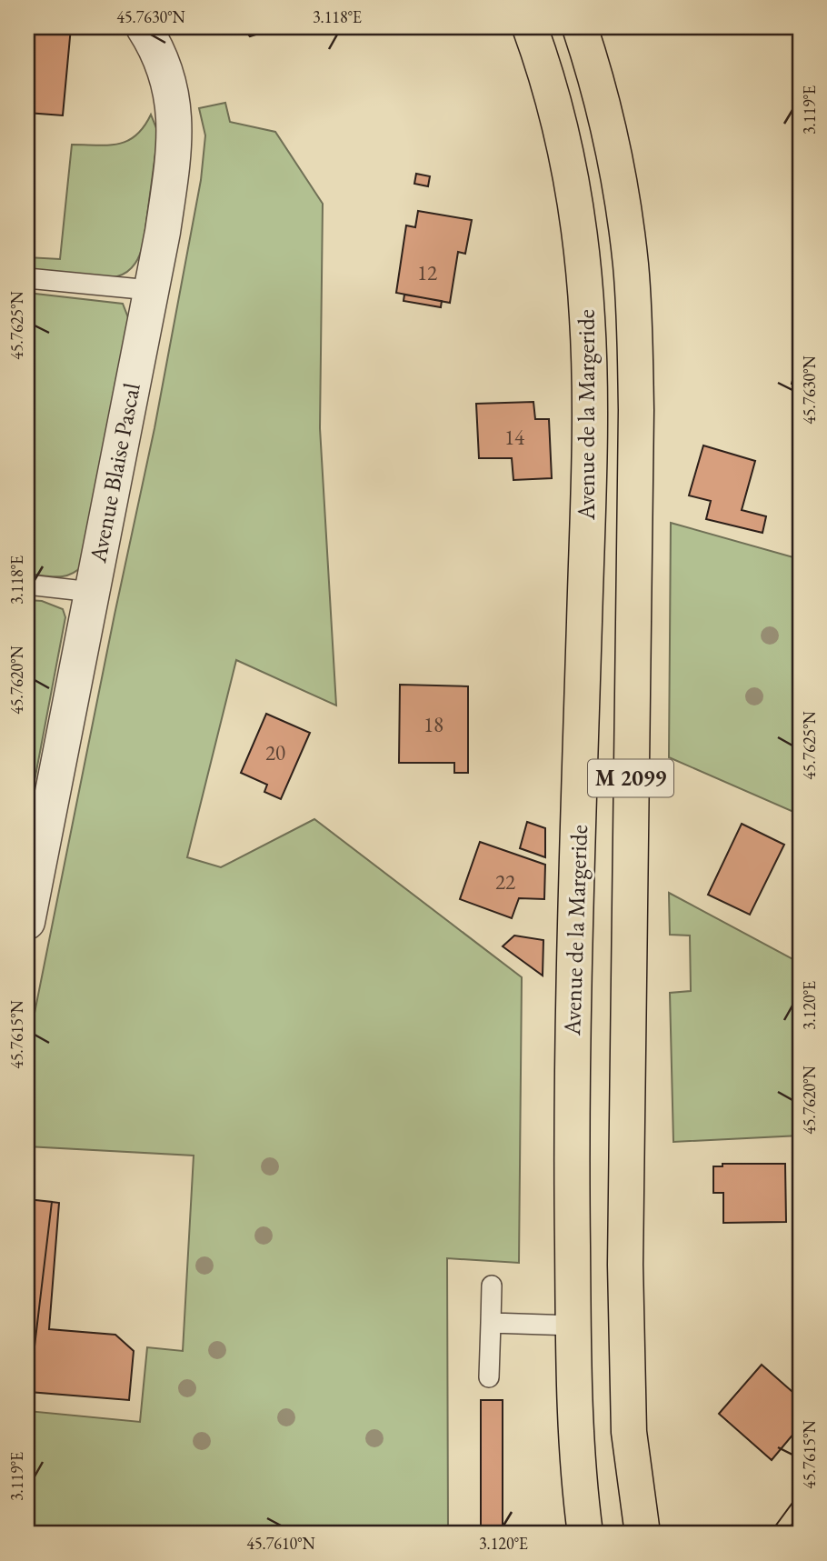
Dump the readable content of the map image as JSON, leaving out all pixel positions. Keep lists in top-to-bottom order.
{
  "streets": {
    "main road": ["Avenue de la Margeride", "M 2099"],
    "street": ["Avenue Blaise Pascal"]
  },
  "house_numbers": [
    "12",
    "14",
    "18",
    "20",
    "22"
  ],
  "coordinates": [
    "45.7630°N",
    "3.118°E",
    "3.119°E",
    "45.7625°N",
    "45.7620°N",
    "3.120°E",
    "45.7615°N",
    "45.7610°N"
  ]
}
